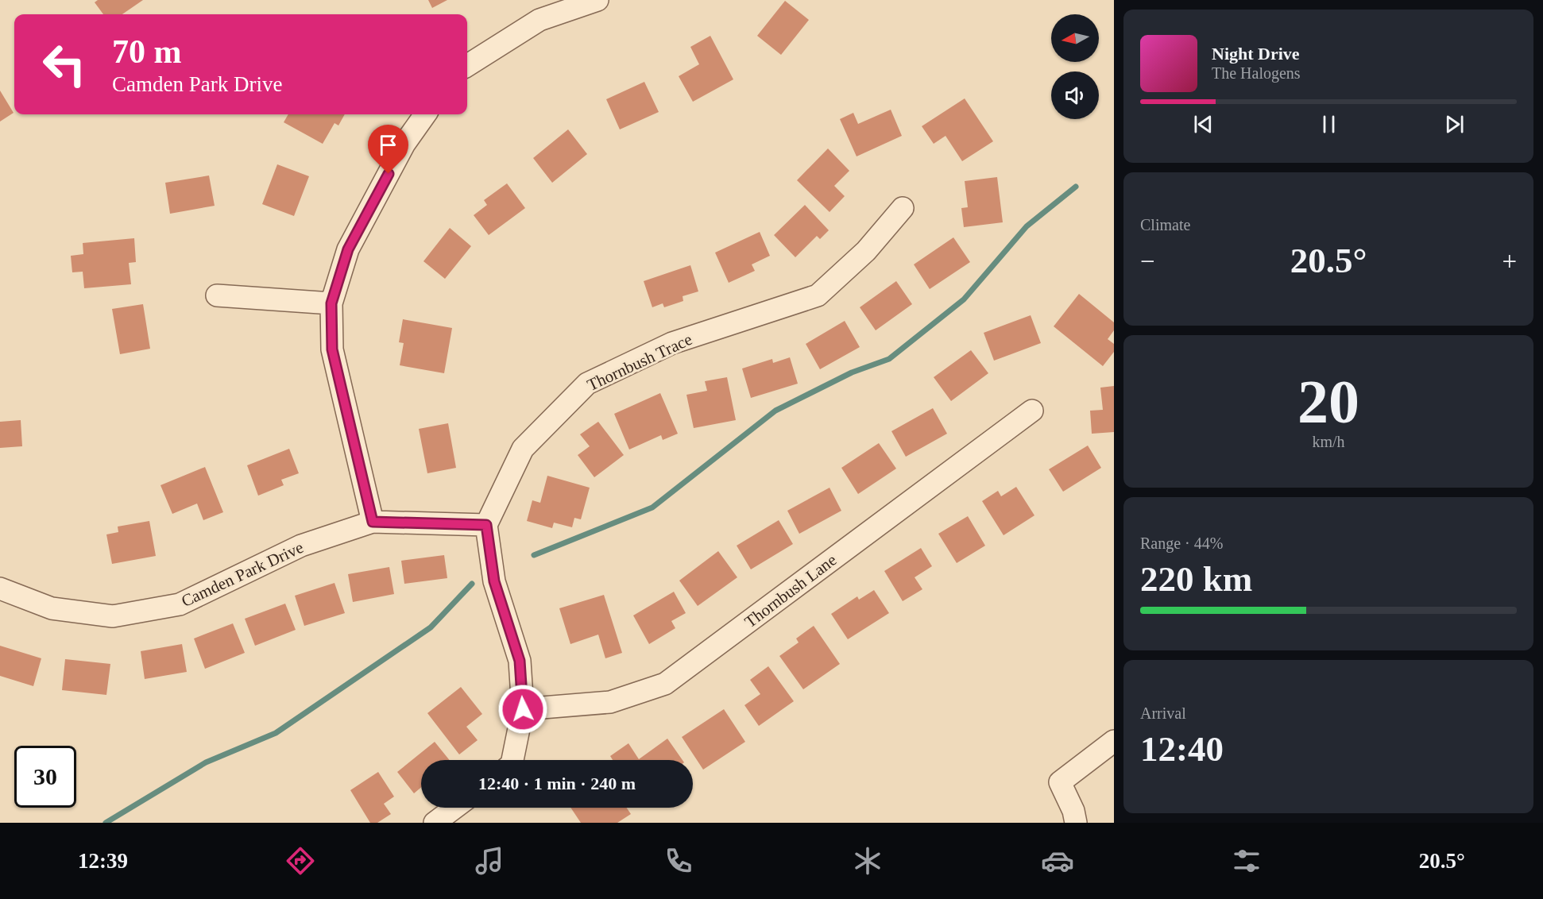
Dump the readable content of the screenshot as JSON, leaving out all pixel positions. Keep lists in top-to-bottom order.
{
  "streets": {
    "street": ["Thornbush Trace", "Camden Park Drive", "Thornbush Lane"]
  },
  "crossings": [
    ["Thornbush Trace", "Camden Park Drive"]
  ],
  "north": "left",
  "page": {
    "turn": ["70 m", "Camden Park Drive"],
    "song": ["Night Drive", "The Halogens"],
    "tile": [
      "Climate",
      ["20", "km/h"],
      ["Range · 44%", "220 km"],
      ["Arrival", "12:40"]
    ],
    "heat": ["−", "20.5°", "+"],
    "limit": "30",
    "trip": "12:40 · 1 min · 240 m",
    "tabs": ["12:39", "20.5°"]
  }
}
